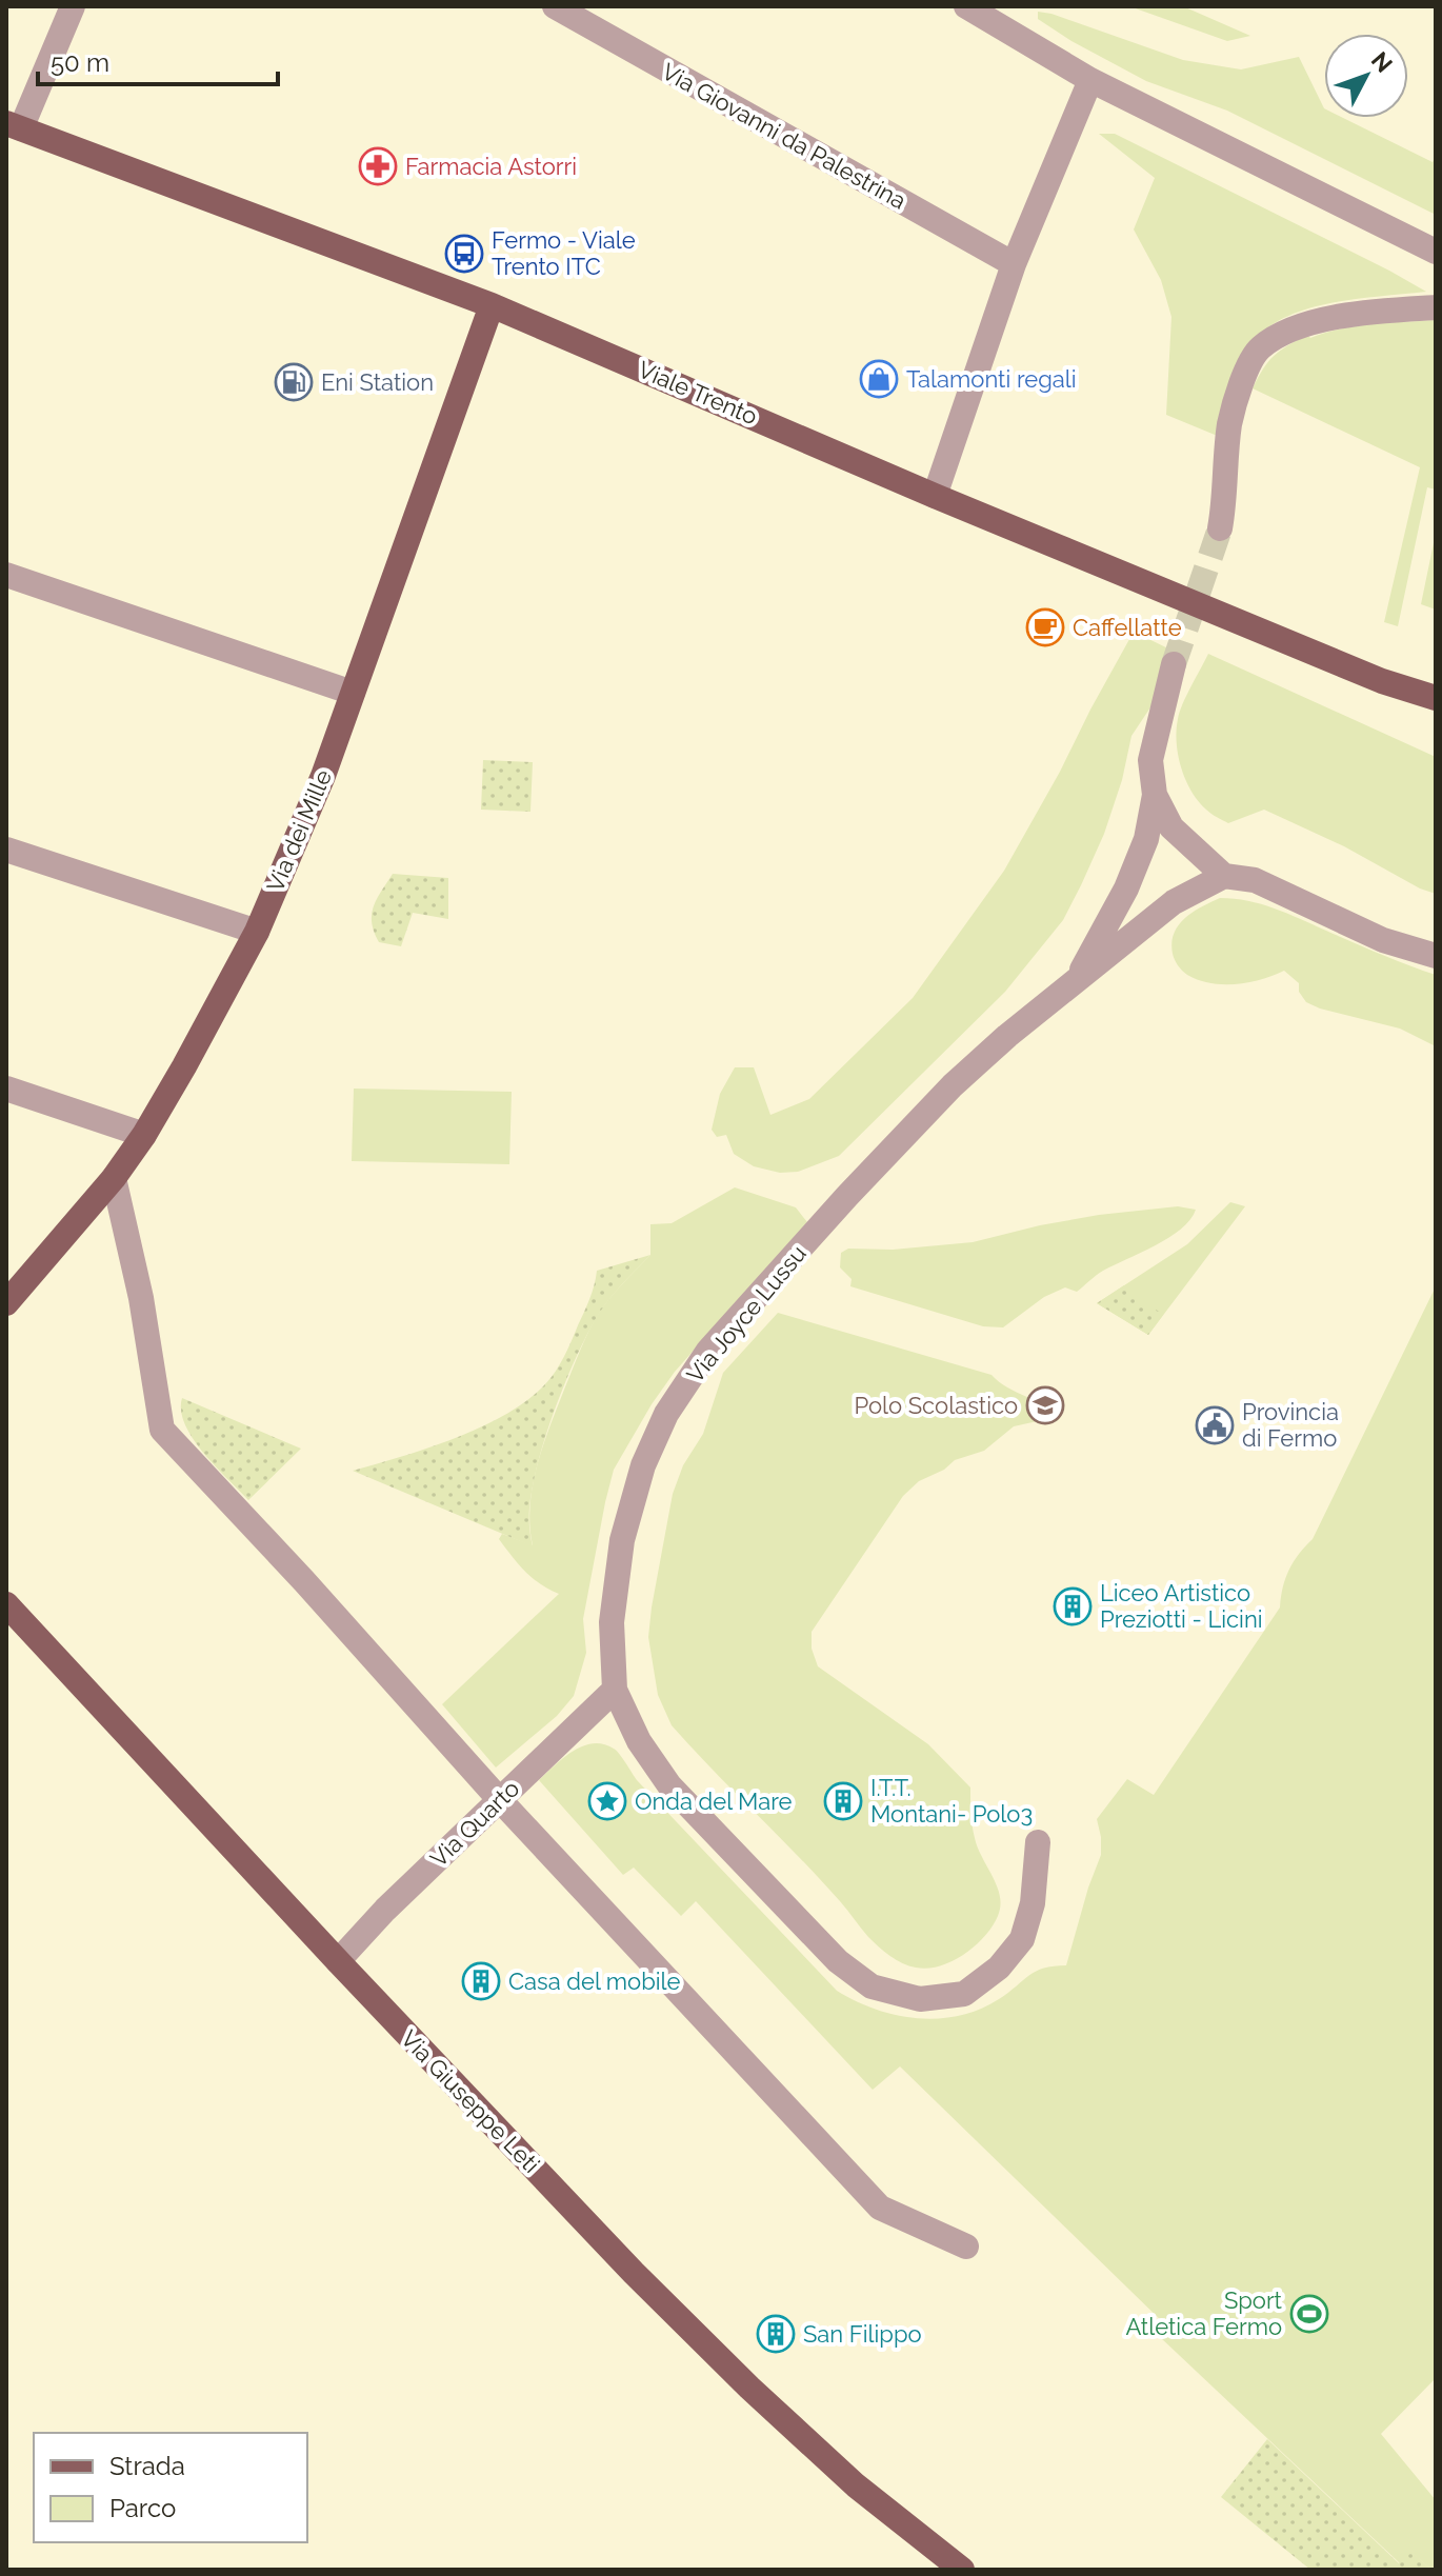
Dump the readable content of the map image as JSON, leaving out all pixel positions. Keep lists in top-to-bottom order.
{
  "streets": {
    "main road": ["Viale Trento", "Via dei Mille", "Via Giuseppe Leti"],
    "street": ["Via Giovanni da Palestrina", "Via Joyce Lussu", "Via Quarto"]
  },
  "crossings": [
    ["Viale Trento", "Via dei Mille"],
    ["Via Joyce Lussu", "Via Quarto"],
    ["Via Quarto", "Via Giuseppe Leti"]
  ],
  "places": {
    "pharmacy": ["Farmacia Astorri"],
    "bus stop": ["Fermo - Viale Trento ITC"],
    "shop": ["Talamonti regali"],
    "fuel station": ["Eni Station"],
    "cafe": ["Caffellatte"],
    "school or university": ["Polo Scolastico"],
    "public building": ["Provincia di Fermo"],
    "building": [
      "Liceo Artistico Preziotti - Licini",
      "I.T.T. Montani- Polo3",
      "Casa del mobile",
      "San Filippo"
    ],
    "place": ["Onda del Mare"],
    "sports": ["Sport Atletica Fermo"]
  },
  "legend": ["Strada", "Parco"],
  "scale_bar": "50 m",
  "north": "top right"
}
